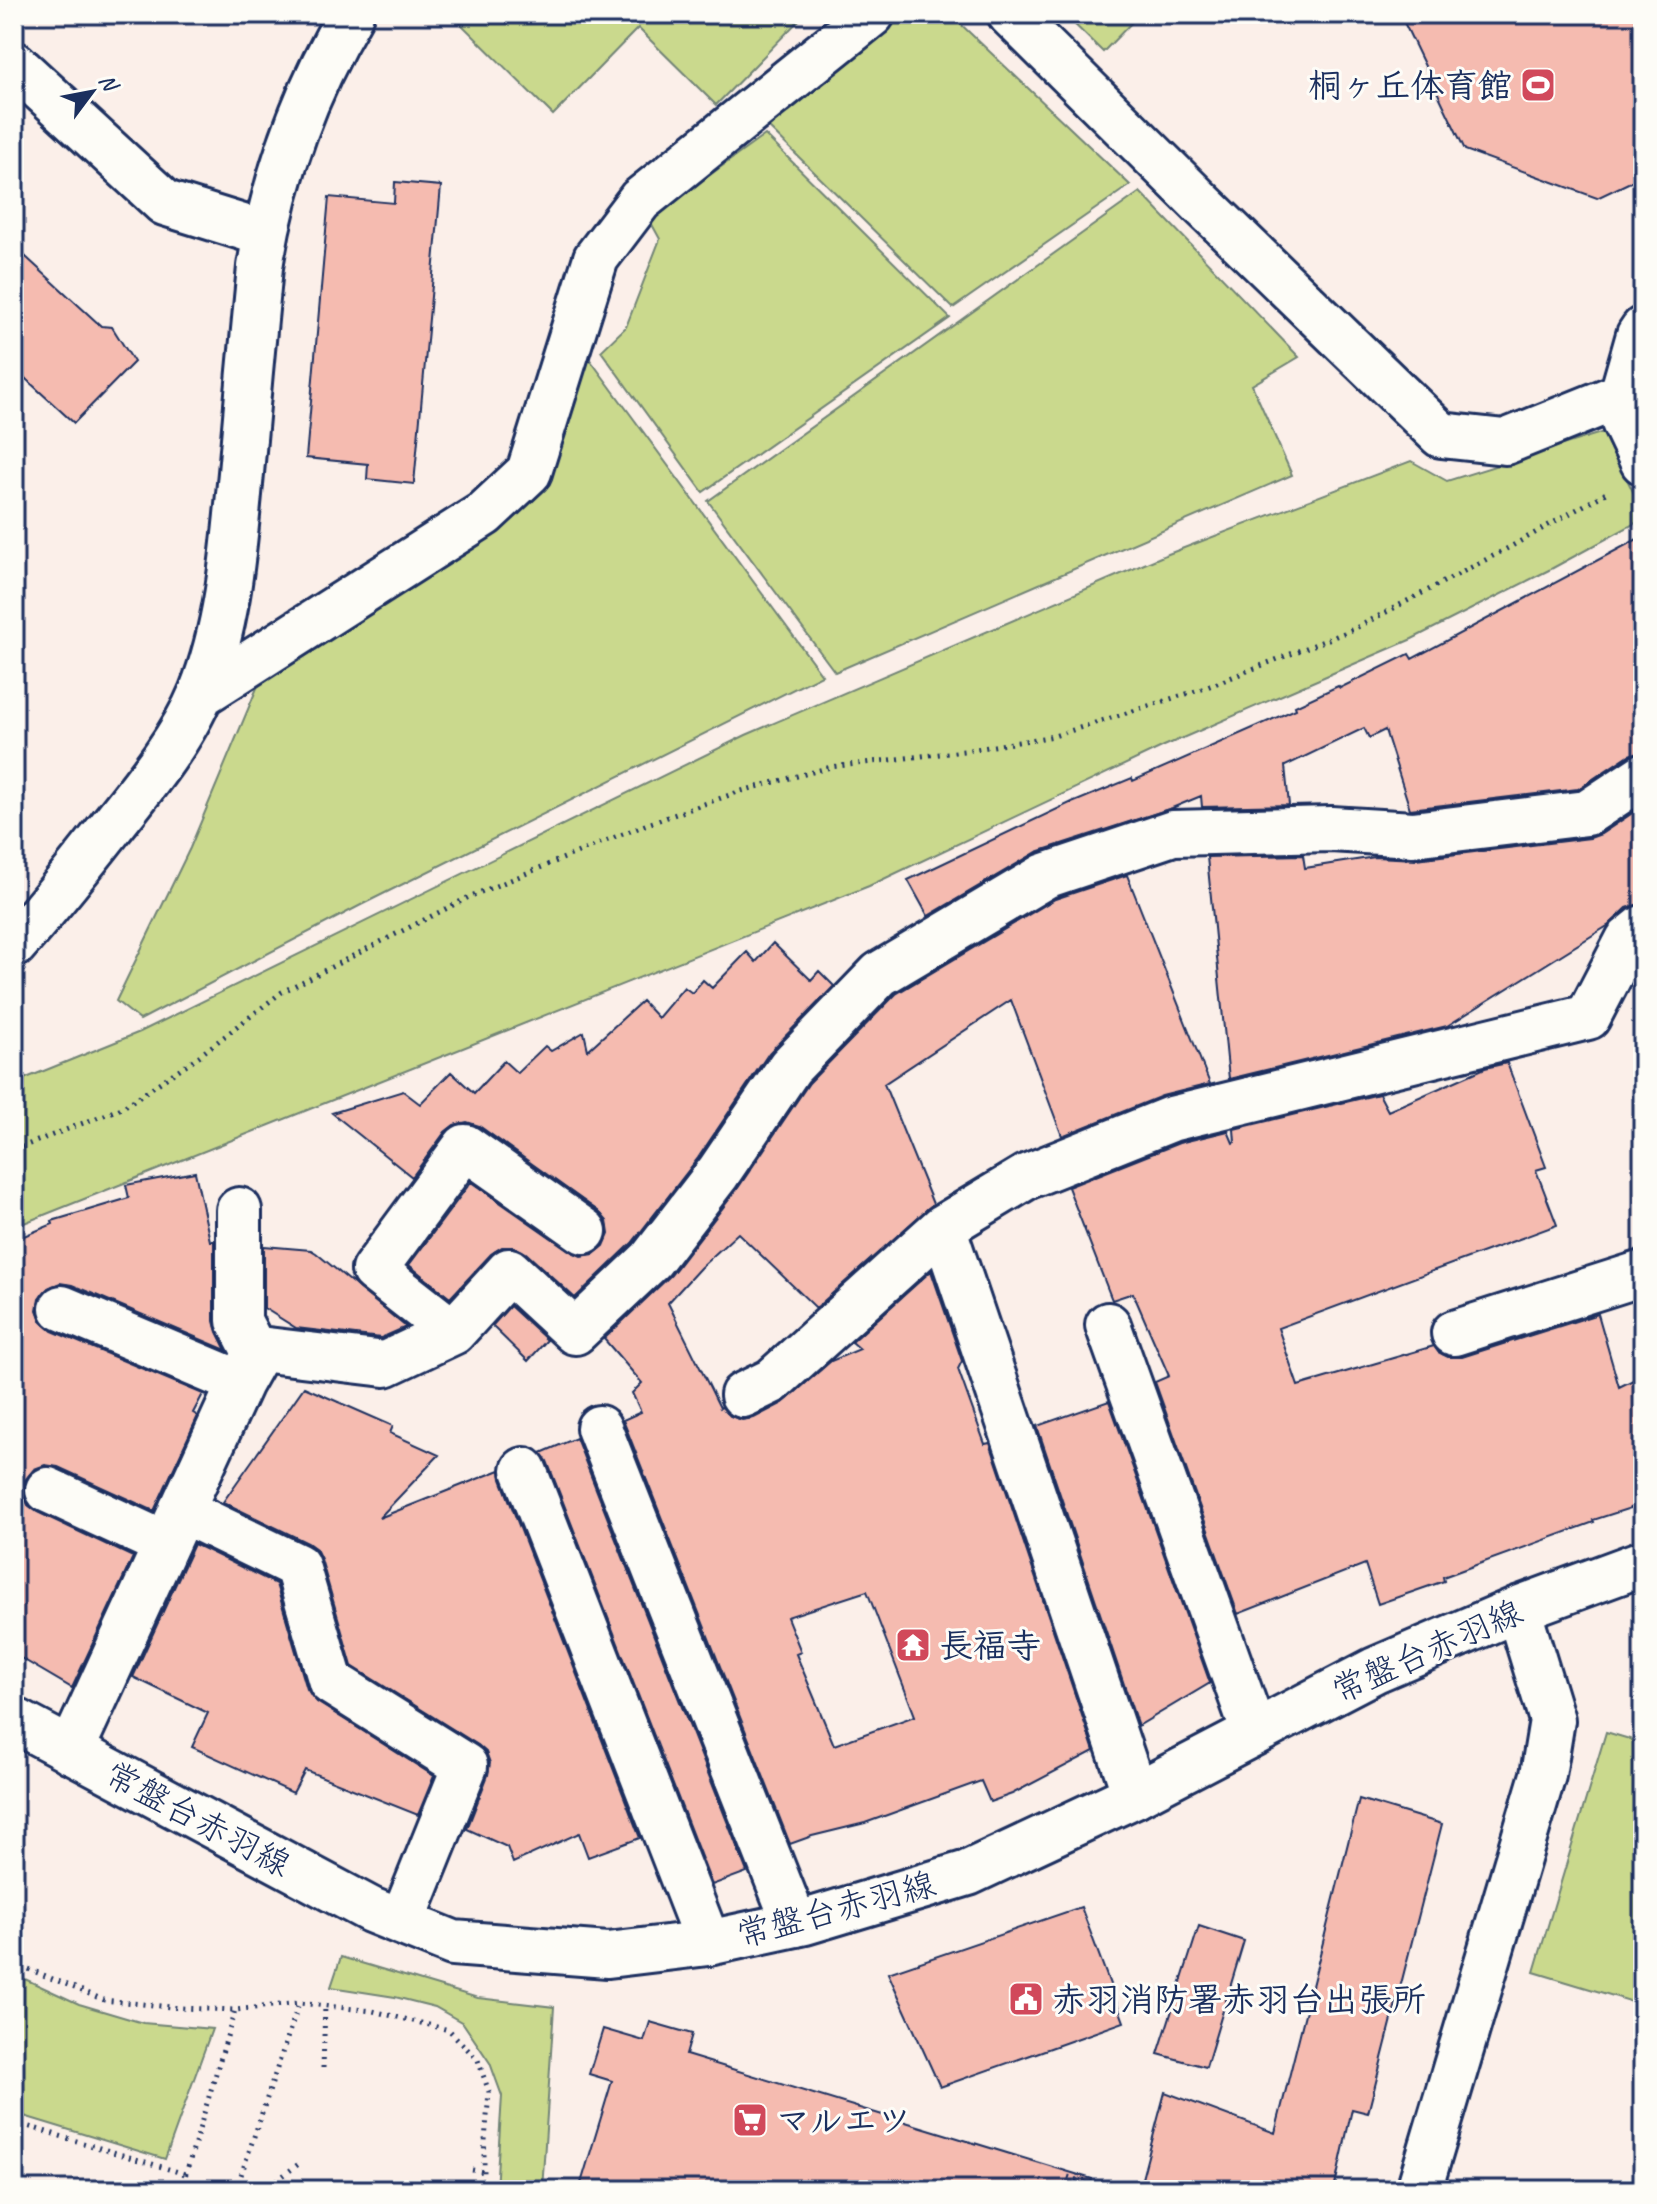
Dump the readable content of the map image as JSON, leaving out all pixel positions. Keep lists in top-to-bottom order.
{
  "streets": {
    "street": ["常盤台赤羽線"]
  },
  "places": {
    "sports": ["桐ヶ丘体育館"],
    "temple": ["長福寺"],
    "public building": ["赤羽消防署赤羽台出張所"],
    "supermarket": ["マルエツ"]
  },
  "north": "top right"
}
